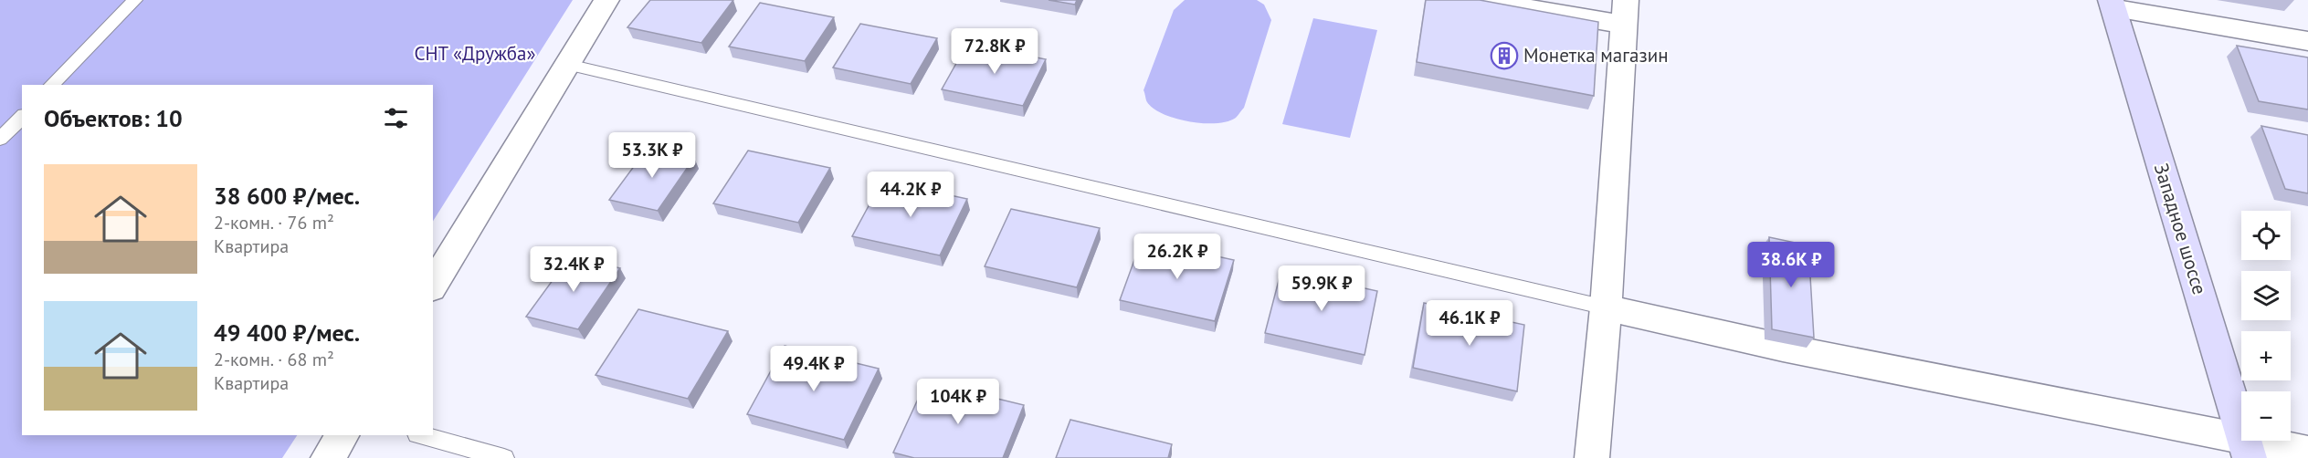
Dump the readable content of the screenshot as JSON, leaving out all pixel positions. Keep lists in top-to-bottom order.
{
  "streets": {
    "main road": ["Западное шоссе"]
  },
  "parks": ["СНТ «Дружба»"],
  "places": {
    "building": ["Монетка магазин"]
  },
  "page": {
    "price": [
      "72.8K ₽",
      "53.3K ₽",
      "44.2K ₽",
      "26.2K ₽",
      "38.6K ₽",
      "32.4K ₽",
      "59.9K ₽",
      "46.1K ₽",
      "49.4K ₽",
      "104K ₽"
    ],
    "heading": "Объектов: 10",
    "list": [
      {
        "name": "38 600 ₽/мес.",
        "note": "2-комн. · 76 m² · Квартира"
      },
      {
        "name": "49 400 ₽/мес.",
        "note": "2-комн. · 68 m² · Квартира"
      }
    ],
    "map_buttons": ["+", "−"]
  }
}
